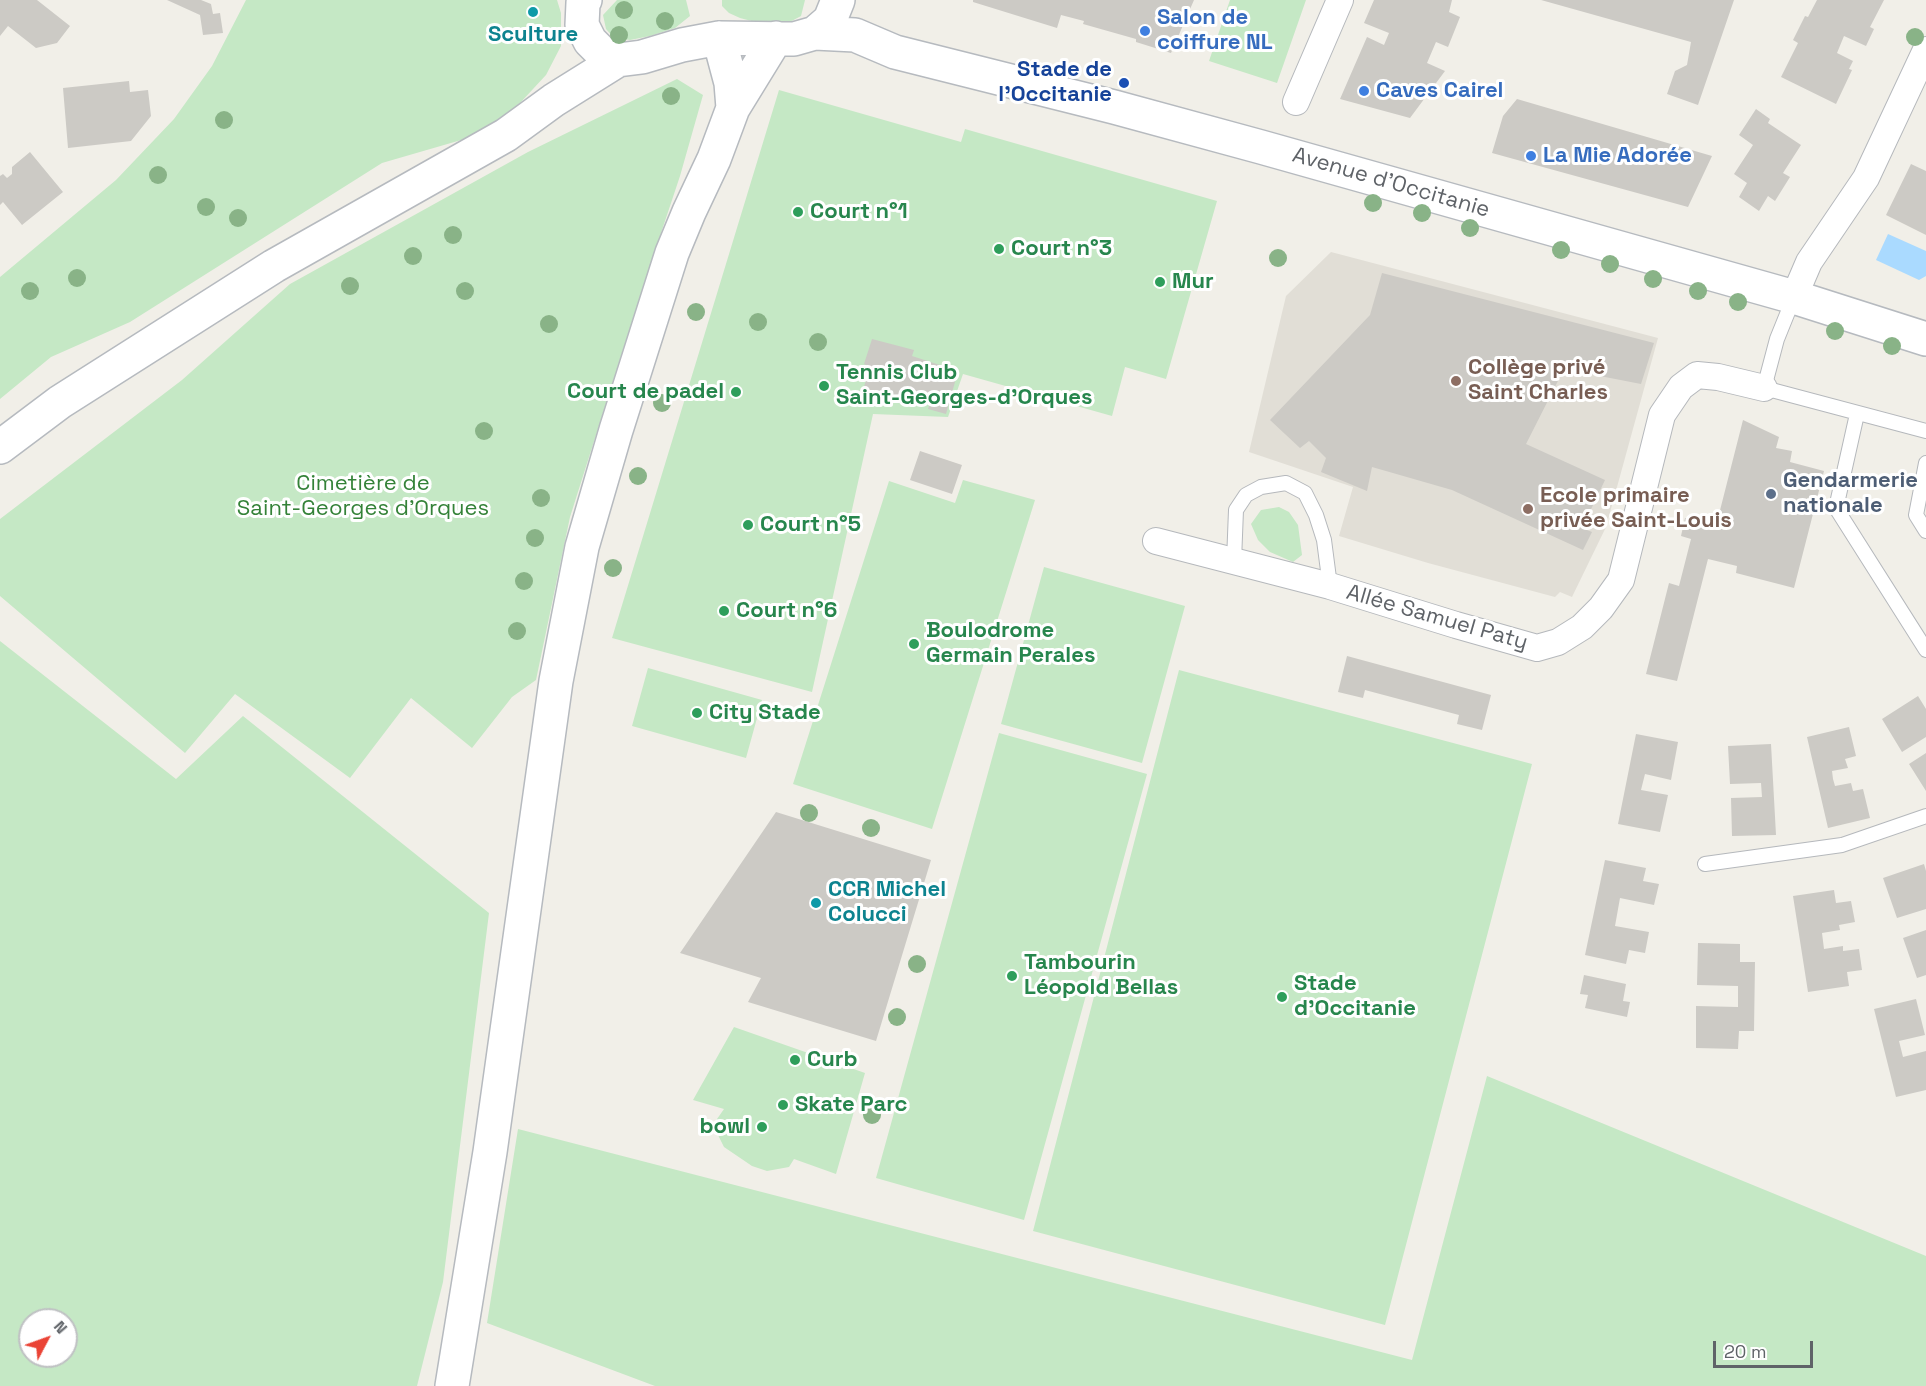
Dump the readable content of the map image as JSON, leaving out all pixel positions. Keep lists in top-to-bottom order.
{
  "streets": {
    "street": ["Avenue d'Occitanie", "Allée Samuel Paty"]
  },
  "parks": ["Cimetière de Saint-Georges d'Orques"],
  "places": [
    "Sculture",
    "Salon de coiffure NL",
    "Stade de l'Occitanie",
    "Caves Cairel",
    "La Mie Adorée",
    "Court n°1",
    "Court n°3",
    "Mur",
    "Collège privé Saint Charles",
    "Tennis Club Saint-Georges-d'Orques",
    "Court de padel",
    "Gendarmerie nationale",
    "Ecole primaire privée Saint-Louis",
    "Court n°5",
    "Court n°6",
    "Boulodrome Germain Perales",
    "City Stade",
    "CCR Michel Colucci",
    "Tambourin Léopold Bellas",
    "Stade d'Occitanie",
    "Curb",
    "Skate Parc",
    "bowl"
  ],
  "scale_bar": "20 m",
  "north": "top right"
}
